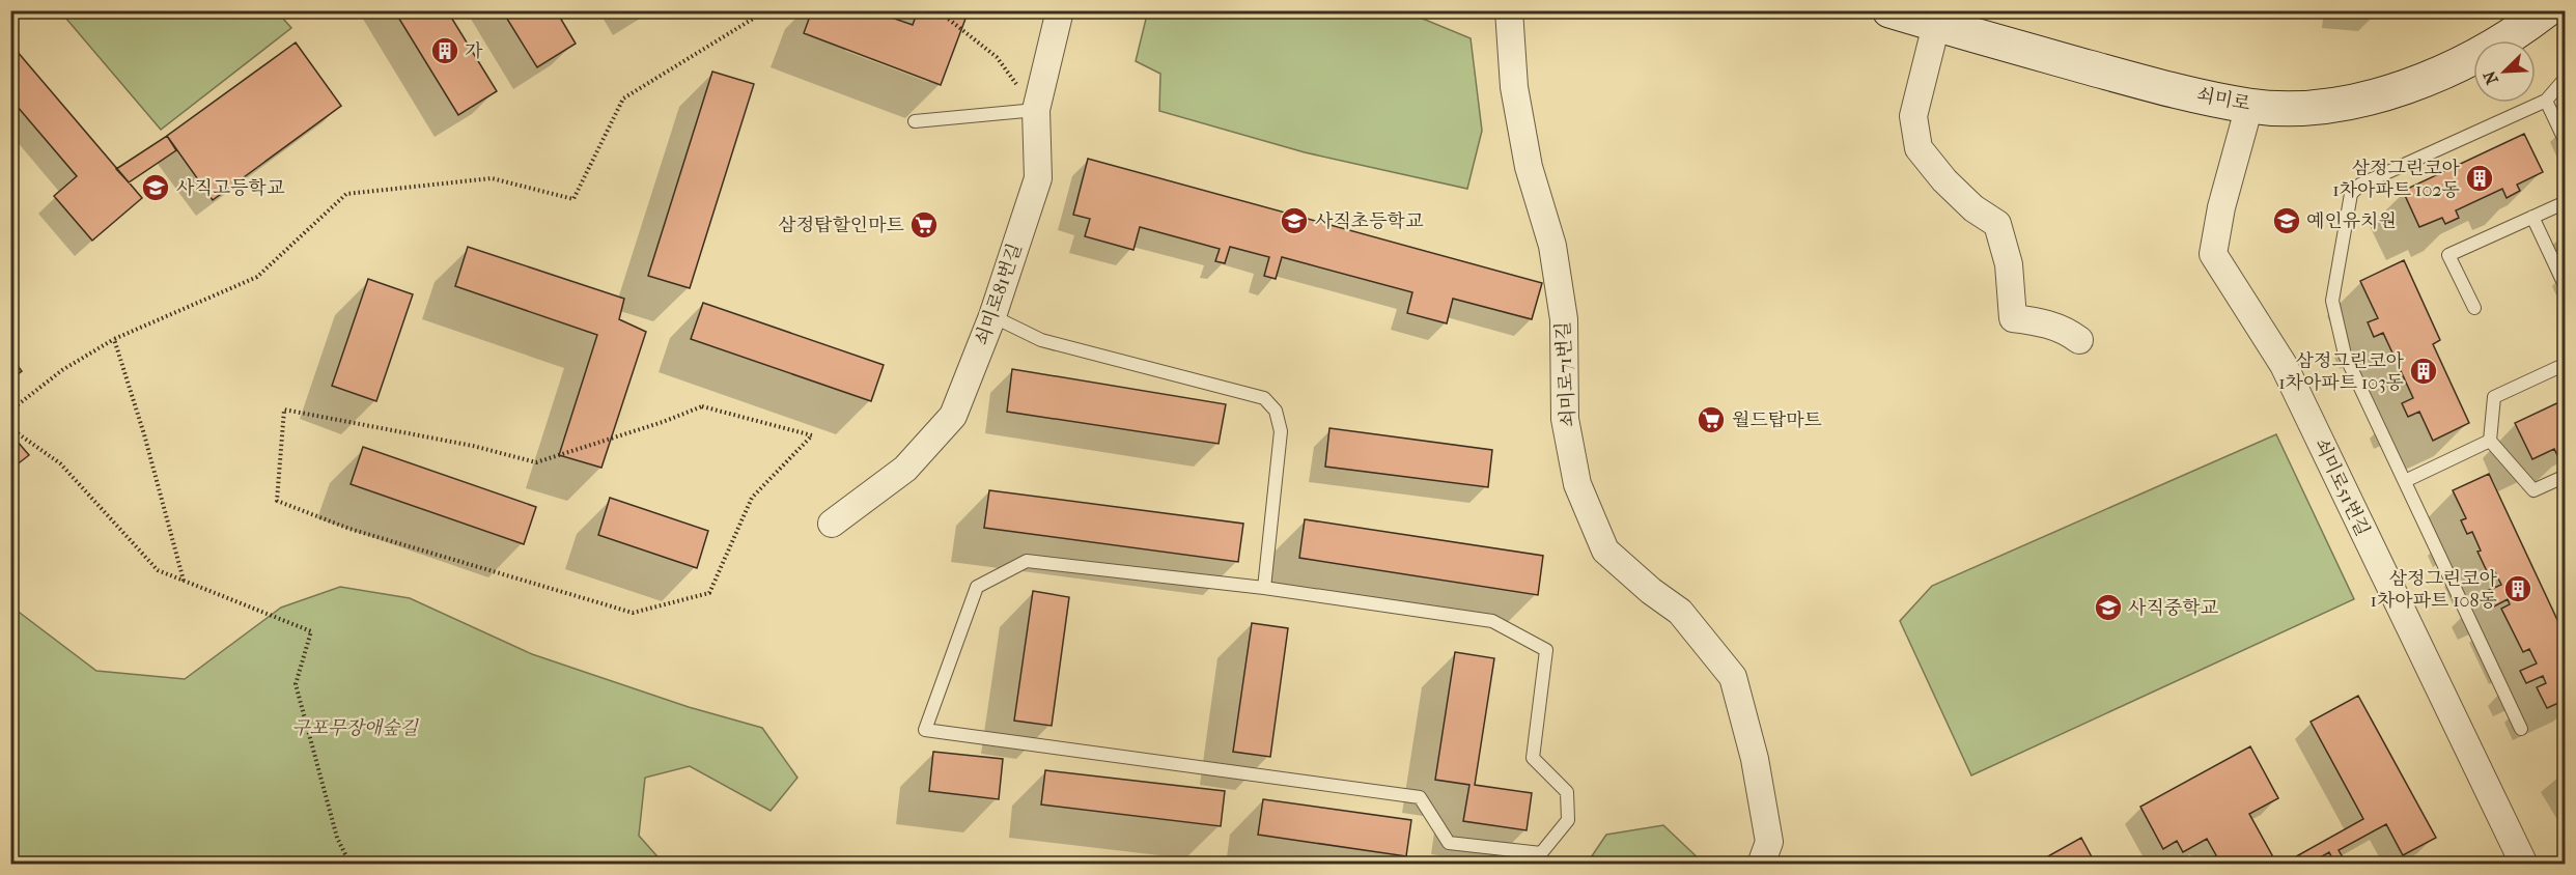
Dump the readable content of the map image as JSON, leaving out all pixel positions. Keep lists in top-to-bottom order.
{
  "streets": {
    "main road": ["쇠미로"],
    "street": ["쇠미로81번길", "쇠미로71번길", "쇠미로51번길"]
  },
  "crossings": [
    ["쇠미로", "쇠미로51번길"]
  ],
  "parks": ["구포무장애숲길"],
  "places": {
    "building": [
      "가",
      "삼정그린코아 1차아파트 102동",
      "삼정그린코아 1차아파트 103동",
      "삼정그린코아 1차아파트 108동"
    ],
    "school or university": [
      "사직고등학교",
      "사직초등학교",
      "예인유치원",
      "사직중학교"
    ],
    "supermarket": ["삼정탑할인마트", "월드탑마트"]
  },
  "north": "bottom left"
}
